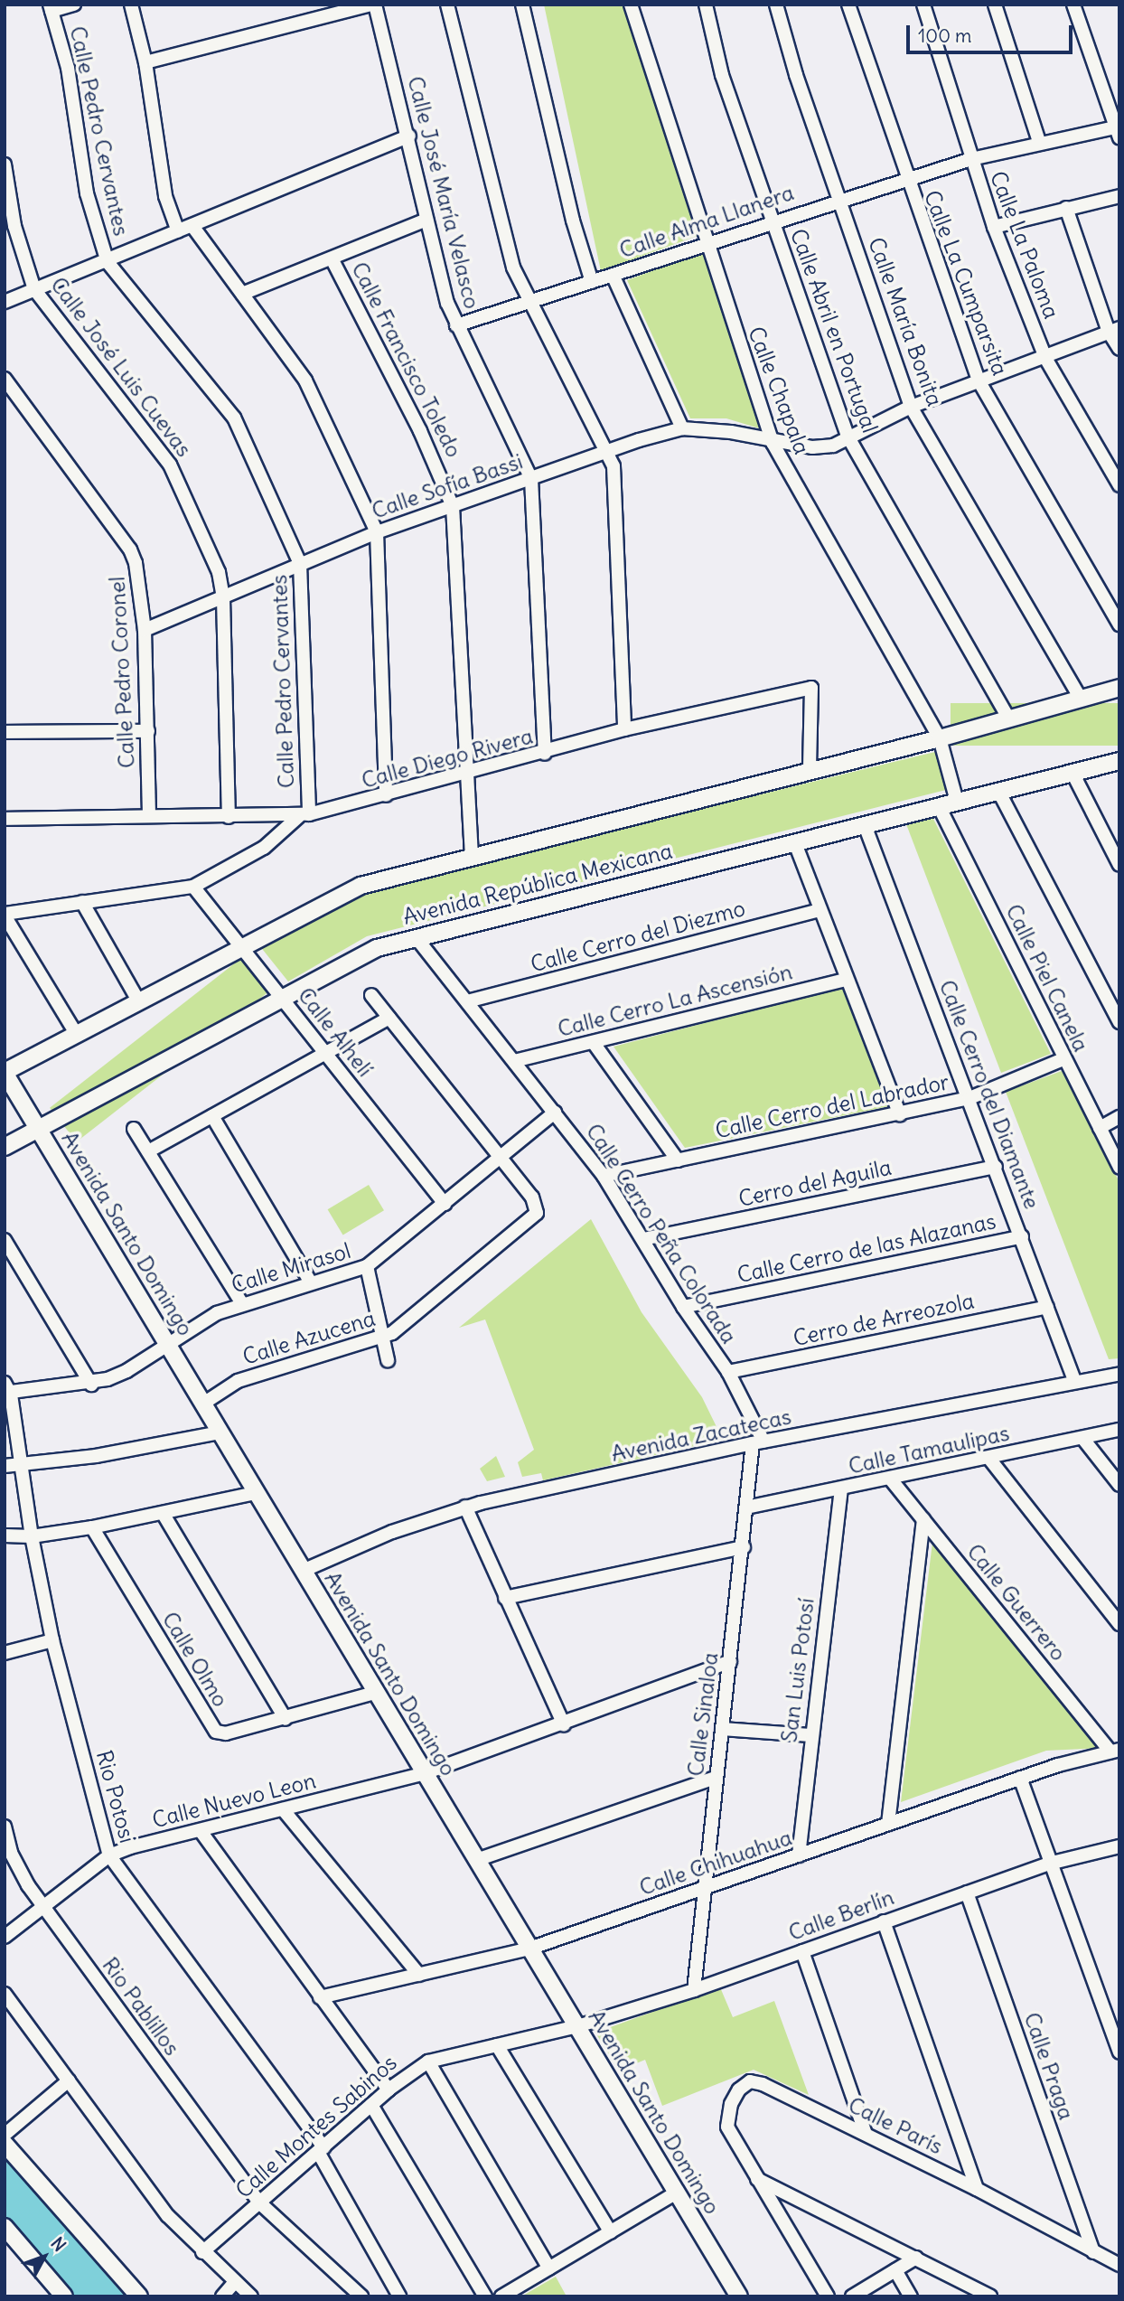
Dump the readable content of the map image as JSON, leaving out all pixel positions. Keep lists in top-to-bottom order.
{
  "streets": {
    "main road": ["Avenida República Mexicana", "Avenida Santo Domingo"],
    "street": [
      "Calle Pedro Cervantes",
      "Calle José María Velasco",
      "Calle Alma Llanera",
      "Calle La Paloma",
      "Calle La Cumparsita",
      "Calle María Bonita",
      "Calle Abril en Portugal",
      "Calle Francisco Toledo",
      "Calle José Luis Cuevas",
      "Calle Chapala",
      "Calle Sofía Bassi",
      "Calle Pedro Coronel",
      "Calle Diego Rivera",
      "Calle Cerro del Diezmo",
      "Calle Piel Canela",
      "Calle Cerro La Ascensión",
      "Calle Alhelí",
      "Calle Cerro del Diamante",
      "Calle Cerro del Labrador",
      "Cerro del Aguila",
      "Calle Cerro Peña Colorada",
      "Calle Cerro de las Alazanas",
      "Calle Mirasol",
      "Cerro de Arreozola",
      "Calle Azucena",
      "Avenida Zacatecas",
      "Calle Tamaulipas",
      "Calle Guerrero",
      "Calle Olmo",
      "San Luis Potosí",
      "Calle Sinaloa",
      "Rio Potosi",
      "Calle Nuevo Leon",
      "Calle Chihuahua",
      "Calle Berlín",
      "Rio Pablillos",
      "Calle Praga",
      "Calle París",
      "Calle Montes Sabinos"
    ]
  },
  "crossings": [
    ["Calle Pedro Cervantes", "Calle Sofía Bassi"],
    ["Calle Pedro Cervantes", "Calle Diego Rivera"],
    ["Calle José María Velasco", "Calle Alma Llanera"],
    ["Calle José María Velasco", "Calle Sofía Bassi"],
    ["Calle José María Velasco", "Calle Diego Rivera"],
    ["Calle Alma Llanera", "Calle La Paloma"],
    ["Calle Alma Llanera", "Calle La Cumparsita"],
    ["Calle Alma Llanera", "Calle María Bonita"],
    ["Calle Alma Llanera", "Calle Abril en Portugal"],
    ["Calle Alma Llanera", "Calle Chapala"],
    ["Calle La Paloma", "Calle Sofía Bassi"],
    ["Calle La Cumparsita", "Calle Sofía Bassi"],
    ["Calle María Bonita", "Calle Sofía Bassi"],
    ["Calle María Bonita", "Avenida República Mexicana"],
    ["Calle Abril en Portugal", "Calle Sofía Bassi"],
    ["Calle Abril en Portugal", "Avenida República Mexicana"],
    ["Calle Francisco Toledo", "Calle Sofía Bassi"],
    ["Calle Francisco Toledo", "Calle Diego Rivera"],
    ["Calle Francisco Toledo", "Avenida República Mexicana"],
    ["Calle José Luis Cuevas", "Calle Sofía Bassi"],
    ["Calle José Luis Cuevas", "Calle Diego Rivera"],
    ["Calle Chapala", "Calle Sofía Bassi"],
    ["Calle Chapala", "Avenida República Mexicana"],
    ["Calle Sofía Bassi", "Calle Pedro Coronel"],
    ["Calle Pedro Coronel", "Calle Diego Rivera"],
    ["Calle Diego Rivera", "Avenida República Mexicana"],
    ["Avenida República Mexicana", "Calle Piel Canela"],
    ["Avenida República Mexicana", "Calle Alhelí"],
    ["Avenida República Mexicana", "Calle Cerro del Diamante"],
    ["Avenida República Mexicana", "Avenida Santo Domingo"],
    ["Avenida República Mexicana", "Calle Cerro Peña Colorada"],
    ["Calle Cerro del Diezmo", "Calle Cerro Peña Colorada"],
    ["Calle Piel Canela", "Calle Cerro del Labrador"],
    ["Calle Cerro La Ascensión", "Calle Cerro Peña Colorada"],
    ["Calle Alhelí", "Calle Mirasol"],
    ["Calle Cerro del Diamante", "Calle Cerro del Labrador"],
    ["Calle Cerro del Diamante", "Cerro del Aguila"],
    ["Calle Cerro del Diamante", "Calle Cerro de las Alazanas"],
    ["Calle Cerro del Diamante", "Cerro de Arreozola"],
    ["Calle Cerro del Diamante", "Avenida Zacatecas"],
    ["Calle Cerro del Labrador", "Calle Cerro Peña Colorada"],
    ["Cerro del Aguila", "Calle Cerro Peña Colorada"],
    ["Avenida Santo Domingo", "Calle Mirasol"],
    ["Avenida Santo Domingo", "Calle Azucena"],
    ["Avenida Santo Domingo", "Avenida Zacatecas"],
    ["Avenida Santo Domingo", "Calle Olmo"],
    ["Avenida Santo Domingo", "Calle Nuevo Leon"],
    ["Avenida Santo Domingo", "Calle Chihuahua"],
    ["Avenida Santo Domingo", "Calle Berlín"],
    ["Avenida Santo Domingo", "Calle Montes Sabinos"],
    ["Calle Cerro Peña Colorada", "Calle Cerro de las Alazanas"],
    ["Calle Cerro Peña Colorada", "Calle Mirasol"],
    ["Calle Cerro Peña Colorada", "Cerro de Arreozola"],
    ["Calle Cerro Peña Colorada", "Avenida Zacatecas"],
    ["Calle Cerro Peña Colorada", "Calle Sinaloa"],
    ["Calle Mirasol", "Calle Azucena"],
    ["Calle Mirasol", "Rio Potosi"],
    ["Avenida Zacatecas", "Calle Sinaloa"],
    ["Calle Tamaulipas", "Calle Guerrero"],
    ["Calle Tamaulipas", "San Luis Potosí"],
    ["Calle Tamaulipas", "Calle Sinaloa"],
    ["Calle Guerrero", "Calle Chihuahua"],
    ["San Luis Potosí", "Calle Chihuahua"],
    ["Calle Sinaloa", "Calle Nuevo Leon"],
    ["Calle Sinaloa", "Calle Chihuahua"],
    ["Calle Sinaloa", "Calle Berlín"],
    ["Rio Potosi", "Calle Nuevo Leon"],
    ["Rio Potosi", "Calle Montes Sabinos"],
    ["Calle Nuevo Leon", "Rio Pablillos"],
    ["Calle Berlín", "Calle Praga"],
    ["Calle Berlín", "Calle Montes Sabinos"],
    ["Rio Pablillos", "Calle Montes Sabinos"],
    ["Calle Praga", "Calle París"]
  ],
  "scale_bar": "100 m",
  "north": "top right"
}
